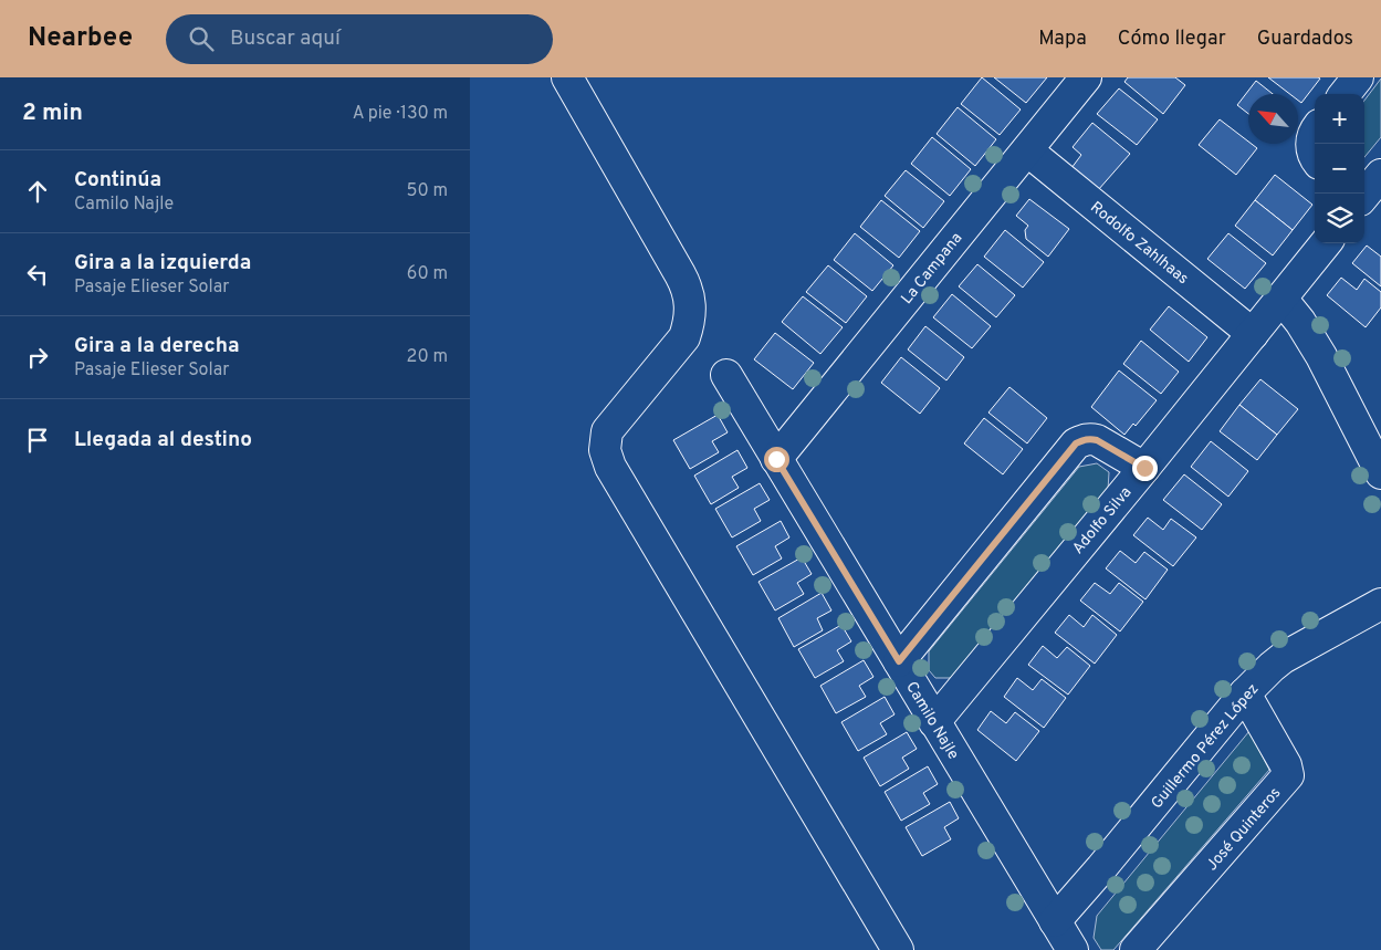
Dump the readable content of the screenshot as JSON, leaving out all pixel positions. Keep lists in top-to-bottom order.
{
  "streets": {
    "street": [
      "Rodolfo Zahlhaas",
      "La Campana",
      "Adolfo Silva",
      "Camilo Najle",
      "Guillermo Pérez López",
      "José Quinteros"
    ]
  },
  "crossings": [
    ["Rodolfo Zahlhaas", "La Campana"],
    ["Rodolfo Zahlhaas", "Adolfo Silva"],
    ["La Campana", "Camilo Najle"],
    ["Adolfo Silva", "Camilo Najle"],
    ["Camilo Najle", "Guillermo Pérez López"],
    ["Guillermo Pérez López", "José Quinteros"]
  ],
  "north": "top left",
  "page": {
    "header": "Nearbee",
    "search": "Buscar aquí",
    "nav": ["Mapa", "Cómo llegar", "Guardados"],
    "heading": ["2 min", "A pie · 130 m"],
    "map_buttons": ["+", "−"],
    "list": [
      ["Continúa", "Camilo Najle", "50 m"],
      ["Gira a la izquierda", "Pasaje Elieser Solar", "60 m"],
      ["Gira a la derecha", "Pasaje Elieser Solar", "20 m"],
      "Llegada al destino"
    ]
  }
}
